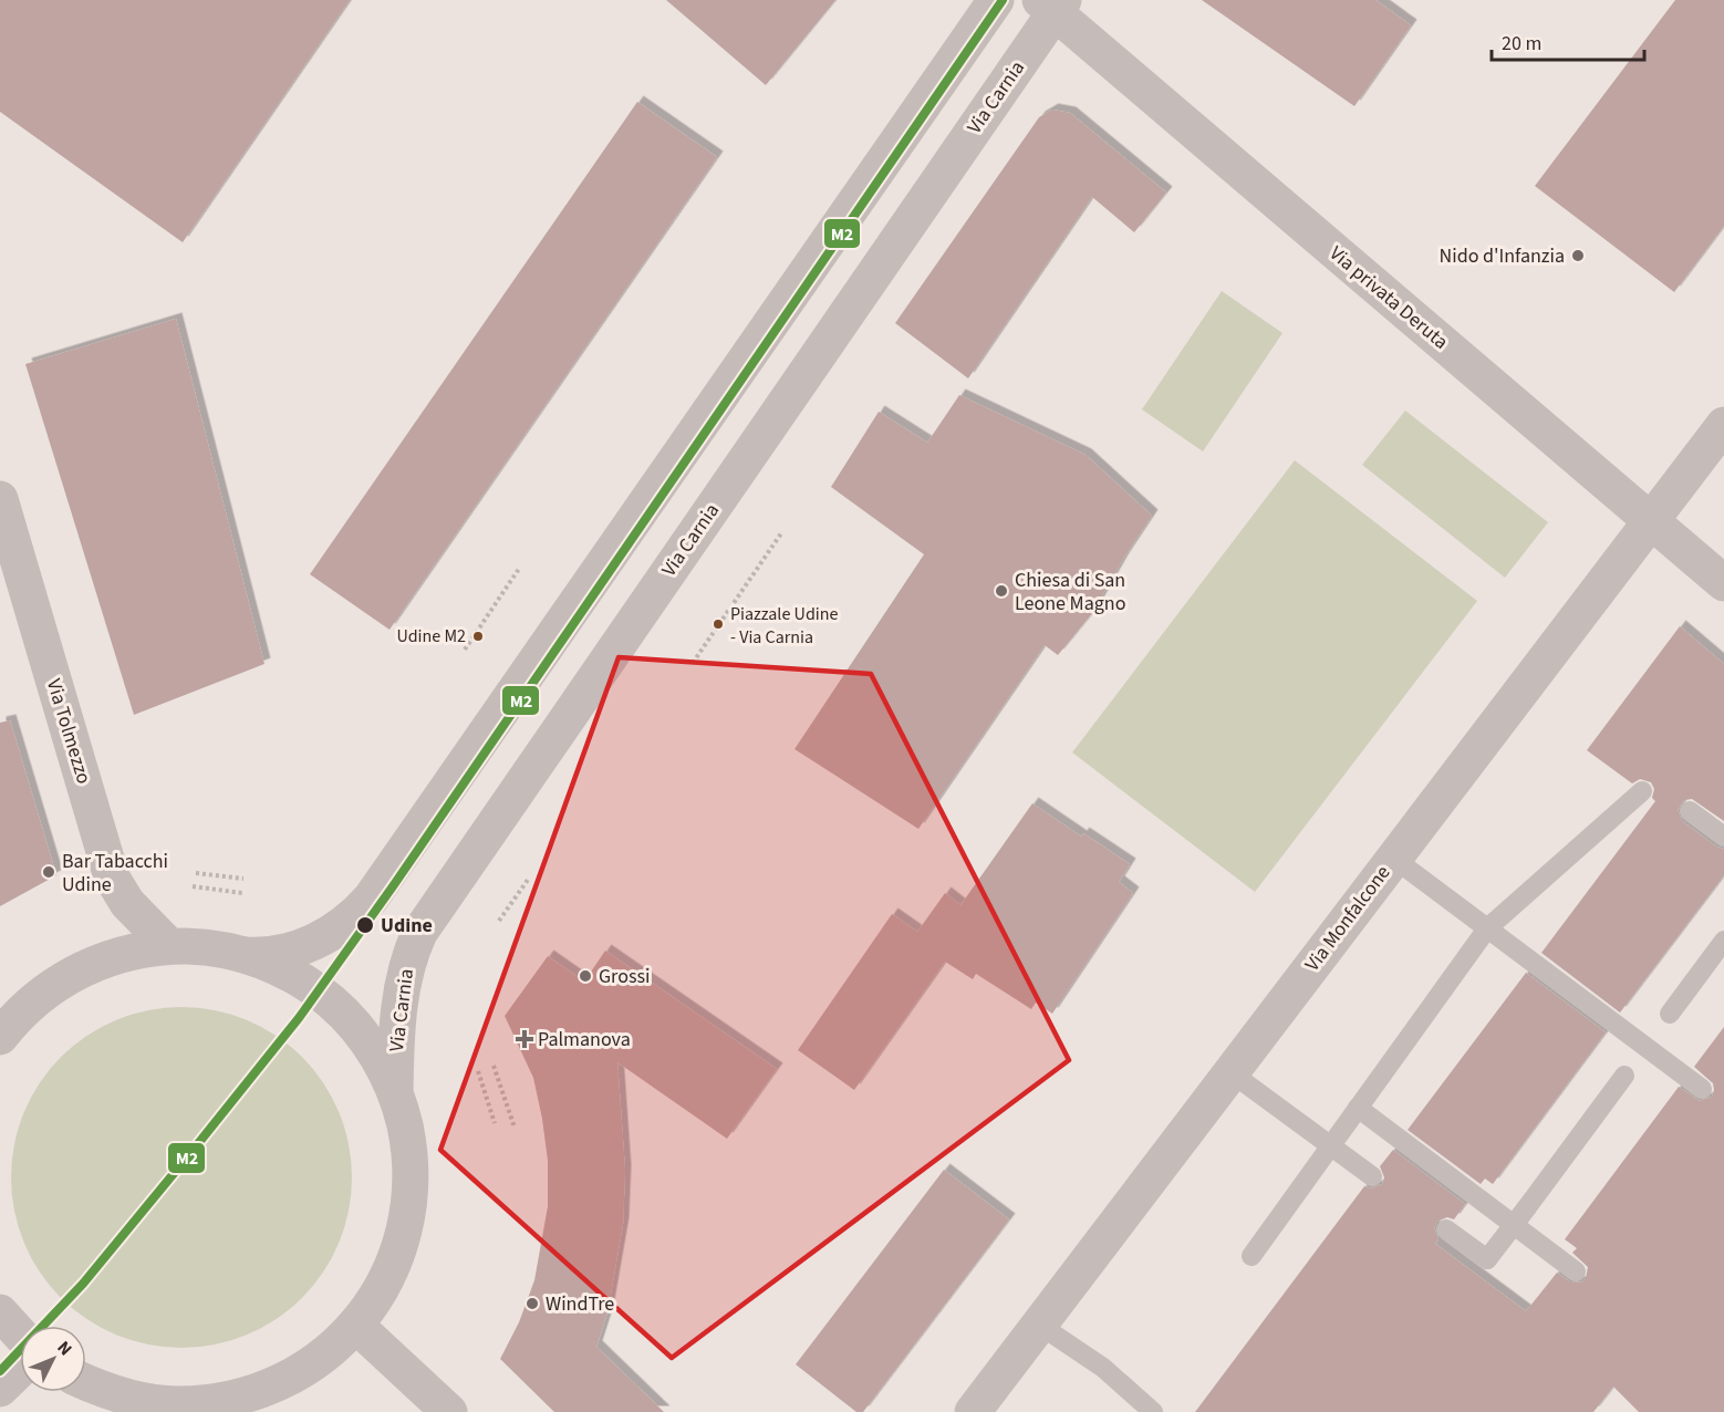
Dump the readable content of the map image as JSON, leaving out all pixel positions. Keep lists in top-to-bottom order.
{
  "streets": {
    "street": [
      "Via Carnia",
      "Via privata Deruta",
      "Via Tolmezzo",
      "Via Monfalcone"
    ]
  },
  "crossings": [
    ["Via Carnia", "Via privata Deruta"],
    ["Via privata Deruta", "Via Monfalcone"]
  ],
  "places": {
    "other": [
      "Nido d'Infanzia",
      "Chiesa di San Leone Magno",
      "Piazzale Udine - Via Carnia",
      "Udine M2",
      "Bar Tabacchi Udine",
      "Udine",
      "Grossi",
      "WindTre"
    ],
    "health": ["Palmanova"]
  },
  "lines": ["metro line M2"],
  "scale_bar": "20 m",
  "north": "top right"
}
